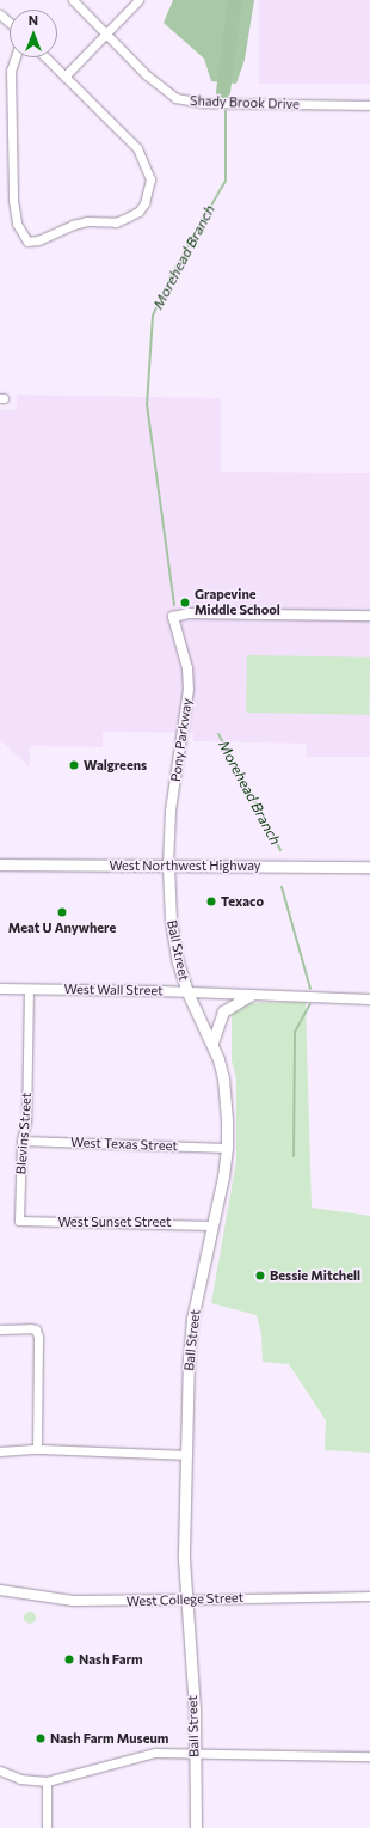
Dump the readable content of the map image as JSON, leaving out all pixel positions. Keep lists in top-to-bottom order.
{
  "streets": {
    "main road": ["West Northwest Highway", "Ball Street"],
    "street": [
      "Shady Brook Drive",
      "Pony Parkway",
      "West Wall Street",
      "Blevins Street",
      "West Texas Street",
      "West Sunset Street",
      "West College Street"
    ]
  },
  "crossings": [
    ["Pony Parkway", "West Northwest Highway"],
    ["Pony Parkway", "Ball Street"],
    ["West Northwest Highway", "Ball Street"],
    ["Ball Street", "West Wall Street"],
    ["Ball Street", "West Texas Street"],
    ["Ball Street", "West Sunset Street"],
    ["Ball Street", "West College Street"],
    ["West Wall Street", "Blevins Street"],
    ["Blevins Street", "West Texas Street"],
    ["Blevins Street", "West Sunset Street"]
  ],
  "water": ["Morehead Branch"],
  "places": [
    "Grapevine Middle School",
    "Walgreens",
    "Texaco",
    "Meat U Anywhere",
    "Bessie Mitchell",
    "Nash Farm",
    "Nash Farm Museum"
  ],
  "north": "top"
}
